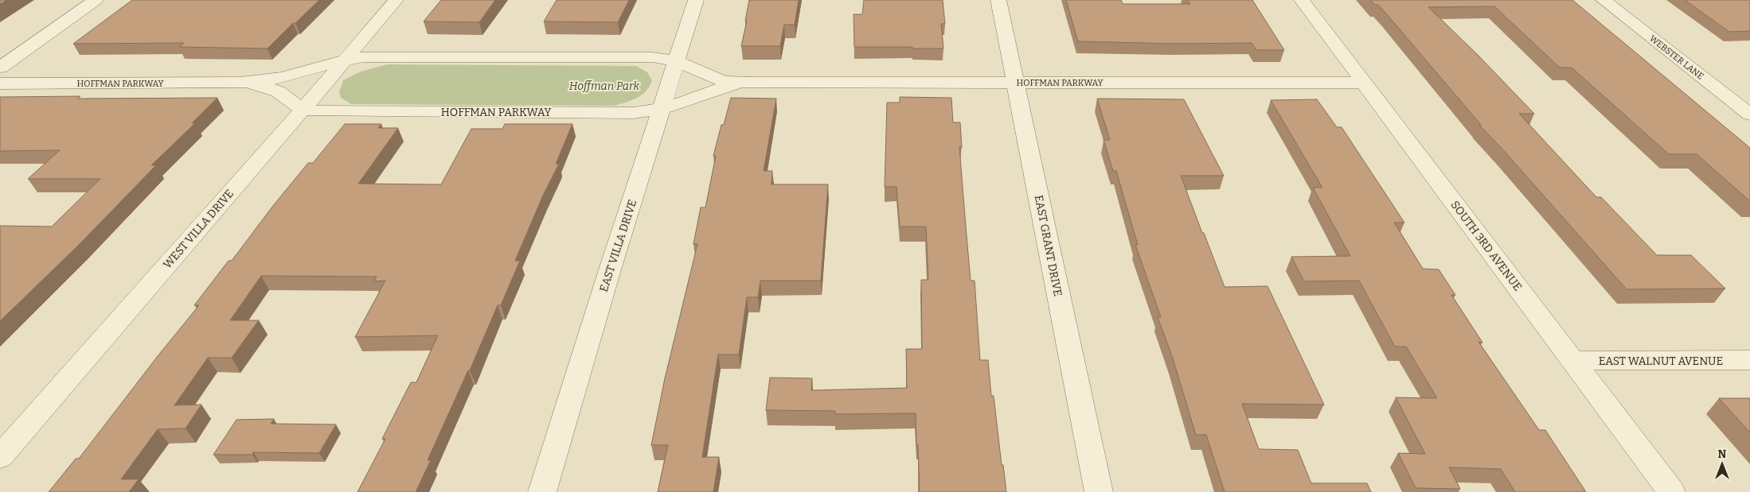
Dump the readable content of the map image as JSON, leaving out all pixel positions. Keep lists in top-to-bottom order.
{
  "streets": {
    "street": [
      "WEBSTER LANE",
      "HOFFMAN PARKWAY",
      "WEST VILLA DRIVE",
      "EAST VILLA DRIVE",
      "EAST GRANT DRIVE",
      "SOUTH 3RD AVENUE",
      "EAST WALNUT AVENUE"
    ]
  },
  "crossings": [
    ["HOFFMAN PARKWAY", "WEST VILLA DRIVE"],
    ["HOFFMAN PARKWAY", "EAST VILLA DRIVE"],
    ["HOFFMAN PARKWAY", "EAST GRANT DRIVE"],
    ["HOFFMAN PARKWAY", "SOUTH 3RD AVENUE"],
    ["SOUTH 3RD AVENUE", "EAST WALNUT AVENUE"]
  ],
  "parks": ["Hoffman Park"],
  "north": "top"
}
